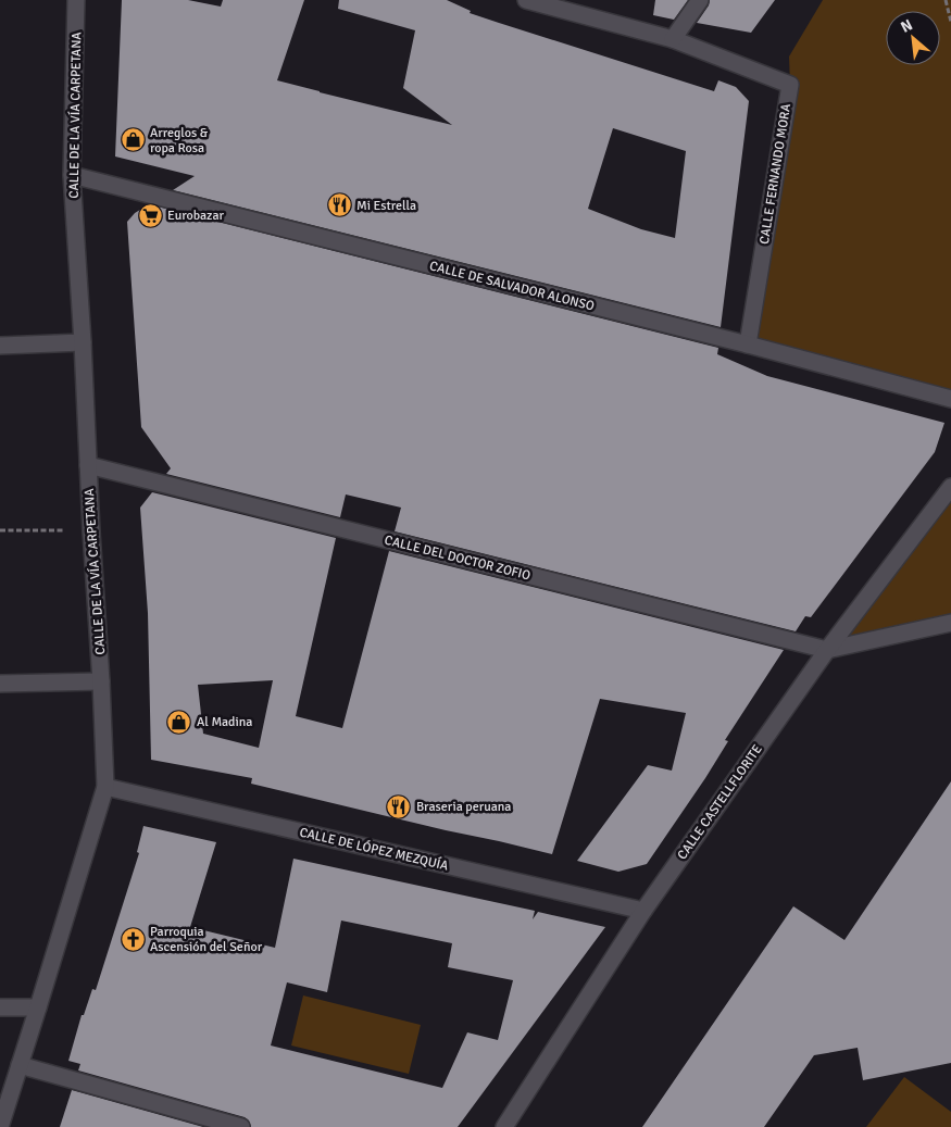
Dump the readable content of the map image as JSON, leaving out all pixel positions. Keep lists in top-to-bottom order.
{
  "streets": {
    "street": [
      "CALLE DE LA VÍA CARPETANA",
      "CALLE FERNANDO MORA",
      "CALLE DE SALVADOR ALONSO",
      "CALLE DEL DOCTOR ZOFIO",
      "CALLE CASTELLFLORITE",
      "CALLE DE LÓPEZ MEZQUÍA"
    ]
  },
  "crossings": [
    ["CALLE DE LA VÍA CARPETANA", "CALLE DE SALVADOR ALONSO"],
    ["CALLE DE LA VÍA CARPETANA", "CALLE DEL DOCTOR ZOFIO"],
    ["CALLE DE LA VÍA CARPETANA", "CALLE DE LÓPEZ MEZQUÍA"],
    ["CALLE FERNANDO MORA", "CALLE DE SALVADOR ALONSO"],
    ["CALLE DEL DOCTOR ZOFIO", "CALLE CASTELLFLORITE"],
    ["CALLE CASTELLFLORITE", "CALLE DE LÓPEZ MEZQUÍA"]
  ],
  "places": {
    "shop": ["Arreglos & ropa Rosa", "Al Madina"],
    "restaurant": ["Mi Estrella", "Braseria peruana"],
    "supermarket": ["Eurobazar"],
    "church": ["Parroquia Ascensión del Señor"]
  },
  "north": "top left"
}
